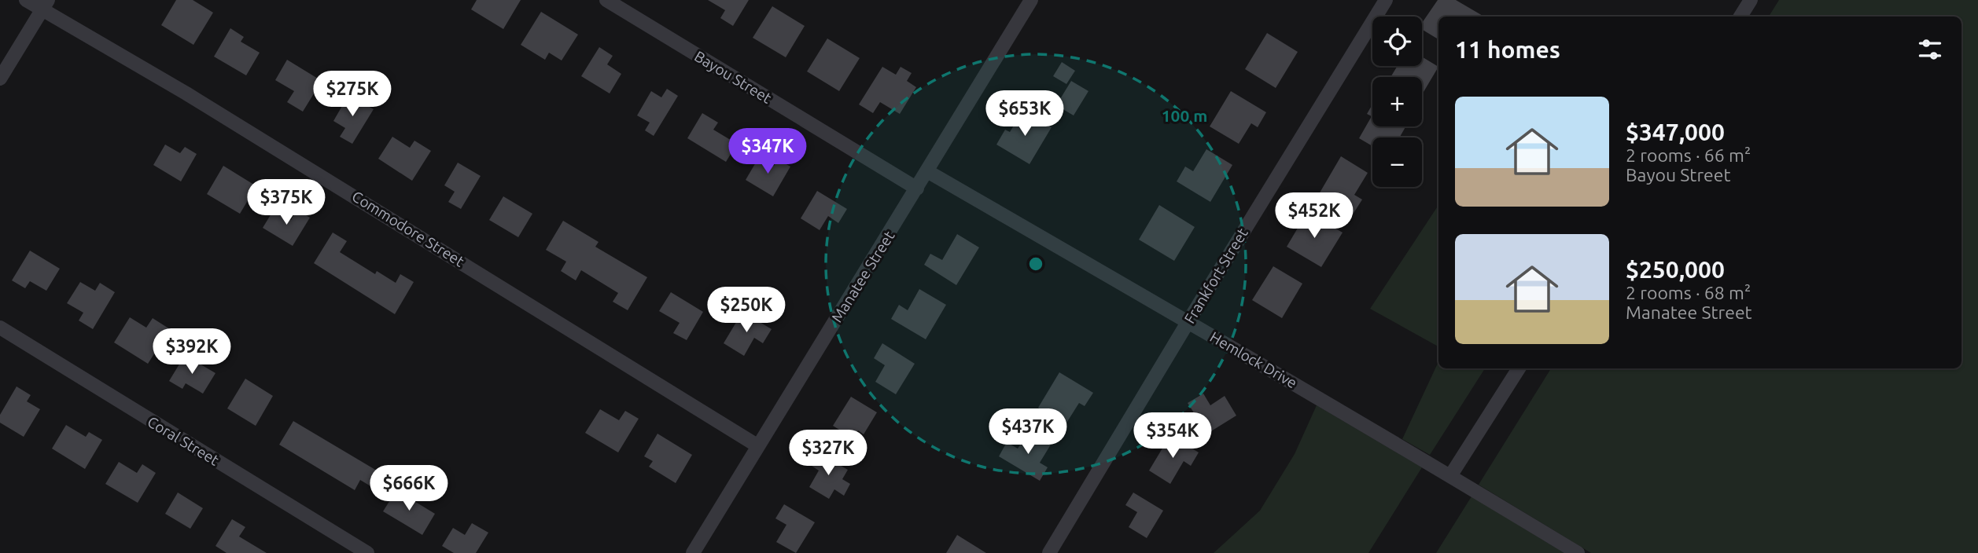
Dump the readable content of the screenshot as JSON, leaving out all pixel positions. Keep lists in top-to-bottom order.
{
  "streets": {
    "street": [
      "Bayou Street",
      "Commodore Street",
      "Frankfort Street",
      "Manatee Street",
      "Hemlock Drive",
      "Coral Street"
    ]
  },
  "crossings": [
    ["Bayou Street", "Manatee Street"],
    ["Commodore Street", "Manatee Street"],
    ["Frankfort Street", "Hemlock Drive"],
    ["Manatee Street", "Hemlock Drive"]
  ],
  "page": {
    "map_buttons": ["+", "−"],
    "heading": "11 homes",
    "price": [
      "$275K",
      "$653K",
      "$347K",
      "$375K",
      "$452K",
      "$250K",
      "$392K",
      "$437K",
      "$354K",
      "$327K",
      "$666K"
    ],
    "list": [
      {
        "name": "$347,000",
        "note": "2 rooms · 66 m² · Bayou Street"
      },
      {
        "name": "$250,000",
        "note": "2 rooms · 68 m² · Manatee Street"
      }
    ]
  },
  "rings": ["100 m"]
}
